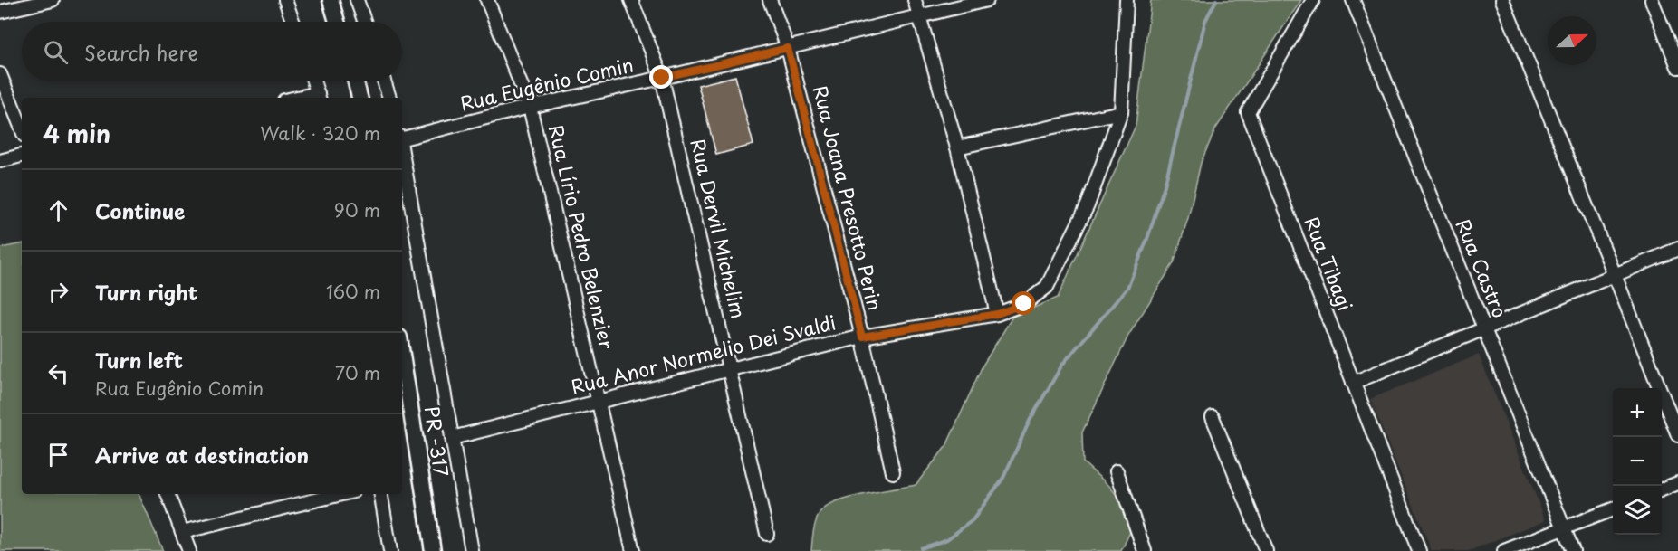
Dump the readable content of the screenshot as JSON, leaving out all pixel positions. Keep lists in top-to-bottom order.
{
  "streets": {
    "main road": ["PR -317"],
    "street": [
      "Rua Eugênio Comin",
      "Rua Joana Presotto Perin",
      "Rua Dervil Michelim",
      "Rua Lírio Pedro Belenzier",
      "Rua Tibagi",
      "Rua Castro",
      "Rua Anor Normelio Dei Svaldi"
    ]
  },
  "crossings": [
    ["Rua Eugênio Comin", "Rua Joana Presotto Perin"],
    ["Rua Eugênio Comin", "Rua Dervil Michelim"],
    ["Rua Eugênio Comin", "Rua Lírio Pedro Belenzier"],
    ["Rua Joana Presotto Perin", "Rua Anor Normelio Dei Svaldi"],
    ["Rua Dervil Michelim", "Rua Anor Normelio Dei Svaldi"],
    ["Rua Lírio Pedro Belenzier", "Rua Anor Normelio Dei Svaldi"]
  ],
  "north": "right",
  "page": {
    "search": "Search here",
    "heading": ["4 min", "Walk · 320 m"],
    "list": [
      ["Continue", "90 m"],
      ["Turn right", "160 m"],
      ["Turn left", "Rua Eugênio Comin", "70 m"],
      "Arrive at destination"
    ],
    "map_buttons": ["+", "−"]
  }
}
